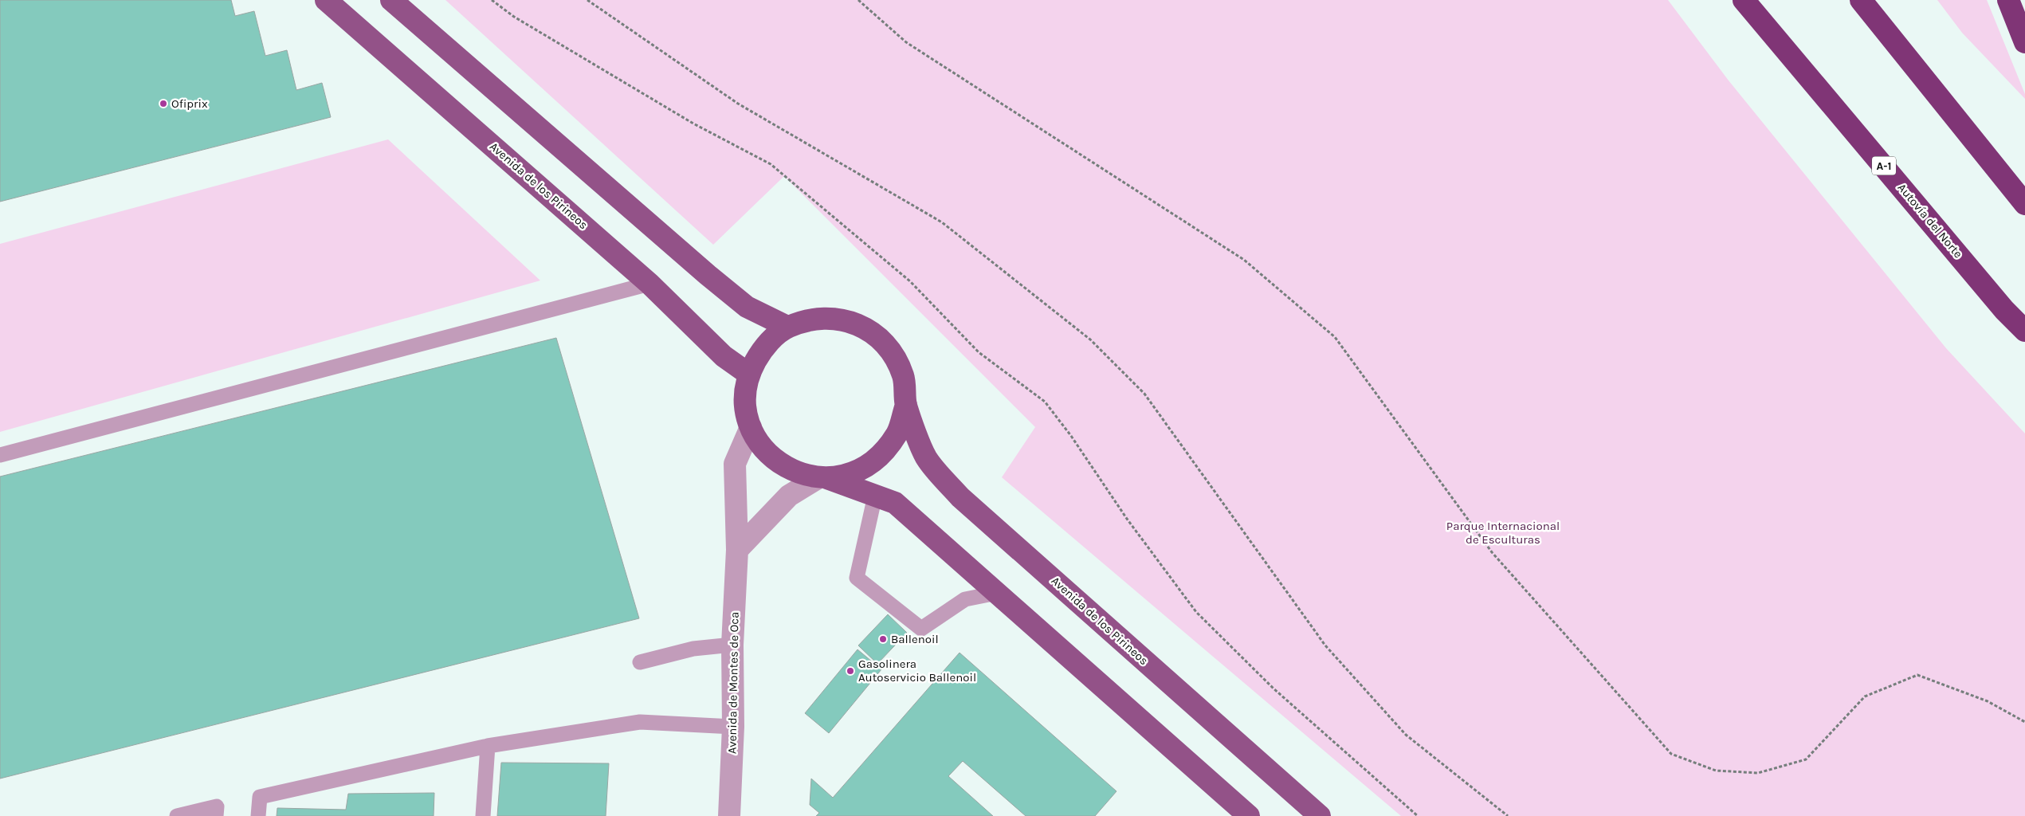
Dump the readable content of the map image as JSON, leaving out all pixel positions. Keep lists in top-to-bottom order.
{
  "streets": {
    "highway": ["A-1", "Autovía del Norte"],
    "main road": ["Avenida de los Pirineos"],
    "street": ["Avenida de Montes de Oca"]
  },
  "parks": ["Parque Internacional de Esculturas"],
  "places": ["Ofiprix", "Ballenoil", "Gasolinera Autoservicio Ballenoil"]
}
